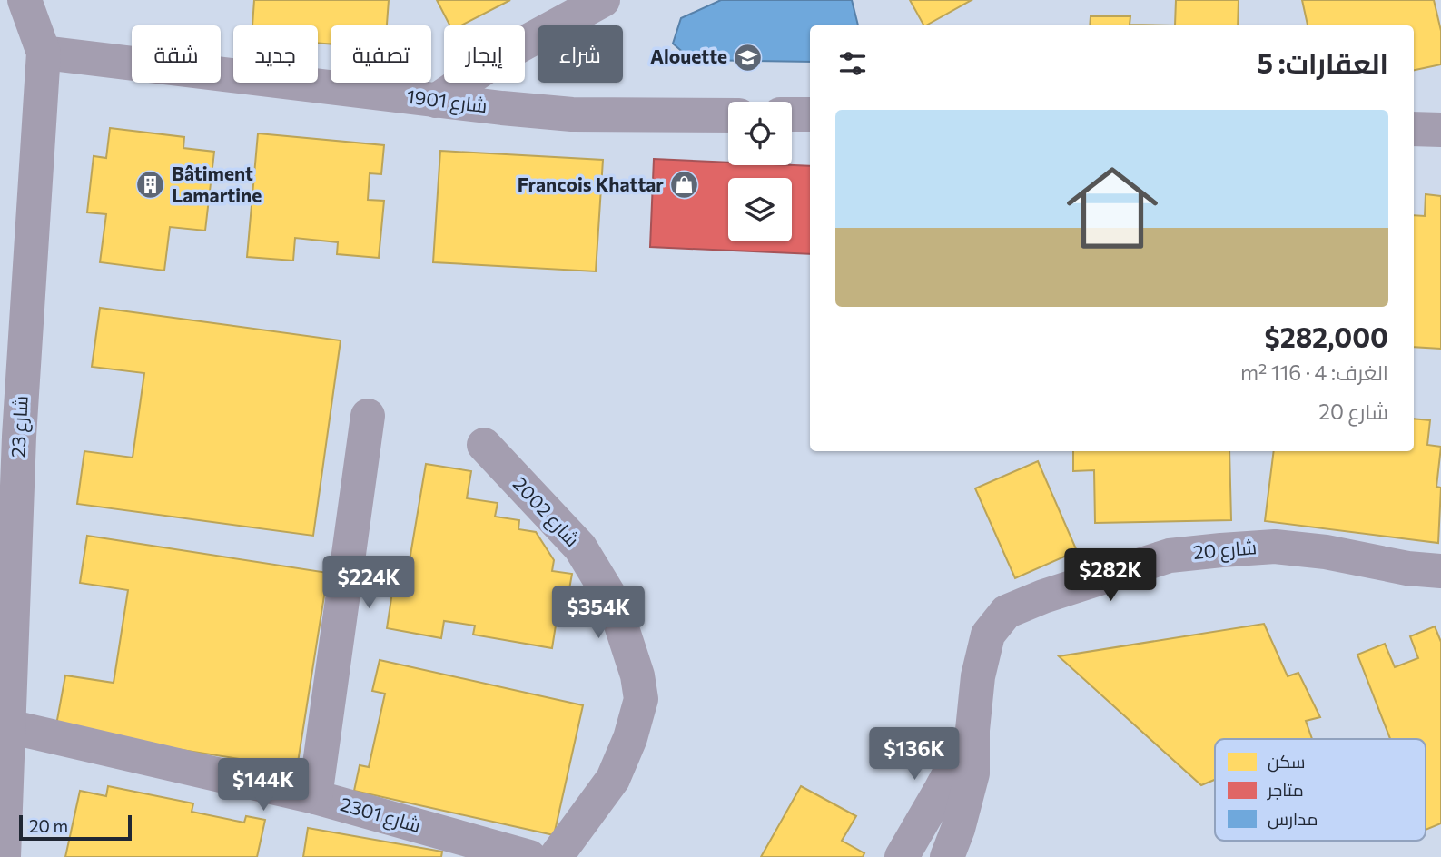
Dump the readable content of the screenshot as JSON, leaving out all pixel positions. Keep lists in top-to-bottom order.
{
  "streets": {
    "street": [
      "شارع 1901",
      "شارع 23",
      "شارع 2002",
      "شارع 20",
      "شارع 2301"
    ]
  },
  "crossings": [
    ["شارع 1901", "شارع 23"],
    ["شارع 23", "شارع 2301"]
  ],
  "places": {
    "school or university": ["Alouette"],
    "building": ["Bâtiment Lamartine"],
    "shop": ["Francois Khattar"]
  },
  "legend": ["سكن", "متاجر", "مدارس"],
  "scale_bar": "20 m",
  "page": {
    "chip": [
      "شراء",
      "إيجار",
      "تصفية",
      "جديد",
      "شقة"
    ],
    "heading": "العقارات: 5",
    "list": [
      {
        "name": "$282,000",
        "note": "الغرف: 4 · 116 m² · شارع 20"
      }
    ],
    "price": [
      "$282K",
      "$224K",
      "$354K",
      "$136K",
      "$144K"
    ],
    "scale": "20 m"
  }
}
